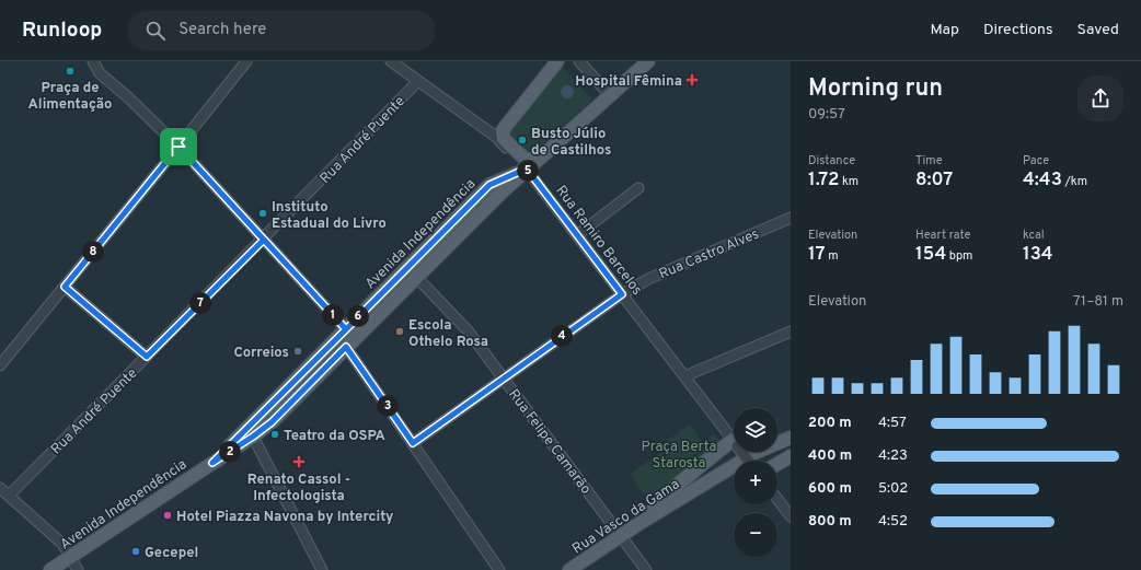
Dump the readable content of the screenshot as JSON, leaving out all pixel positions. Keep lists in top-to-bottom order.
{
  "streets": {
    "main road": ["Avenida Independência", "Rua Vasco da Gama"],
    "street": [
      "Rua André Puente",
      "Rua Ramiro Barcelos",
      "Rua Castro Alves",
      "Rua Felipe Camarão"
    ]
  },
  "crossings": [
    ["Rua André Puente", "Rua Ramiro Barcelos"],
    ["Avenida Independência", "Rua Ramiro Barcelos"],
    ["Avenida Independência", "Rua Felipe Camarão"],
    ["Rua Ramiro Barcelos", "Rua Castro Alves"],
    ["Rua Castro Alves", "Rua Felipe Camarão"],
    ["Rua Felipe Camarão", "Rua Vasco da Gama"]
  ],
  "parks": ["Praça Berta Starosta"],
  "places": {
    "other": [
      "Praça de Alimentação",
      "Busto Júlio de Castilhos",
      "Instituto Estadual do Livro",
      "Escola Othelo Rosa",
      "Correios",
      "Teatro da OSPA",
      "Hotel Piazza Navona by Intercity",
      "Gecepel"
    ],
    "health": ["Hospital Fêmina", "Renato Cassol - Infectologista"]
  },
  "page": {
    "header": "Runloop",
    "search": "Search here",
    "nav": ["Map", "Directions", "Saved"],
    "heading": ["Morning run", "09:57"],
    "stats": [
      ["Distance", "1.72 km"],
      ["Time", "8:07"],
      ["Pace", "4:43 /km"],
      ["Elevation", "17 m"],
      ["Heart rate", "154 bpm"],
      ["kcal", "134"]
    ],
    "pins": [
      "5",
      "8",
      "7",
      "1",
      "6",
      "4",
      "3",
      "2"
    ],
    "chart": ["Elevation", "71–81 m"],
    "list": [
      {
        "name": "200 m",
        "note": "4:57"
      },
      {
        "name": "400 m",
        "note": "4:23"
      },
      {
        "name": "600 m",
        "note": "5:02"
      },
      {
        "name": "800 m",
        "note": "4:52"
      }
    ],
    "map_buttons": ["+", "−"]
  }
}
